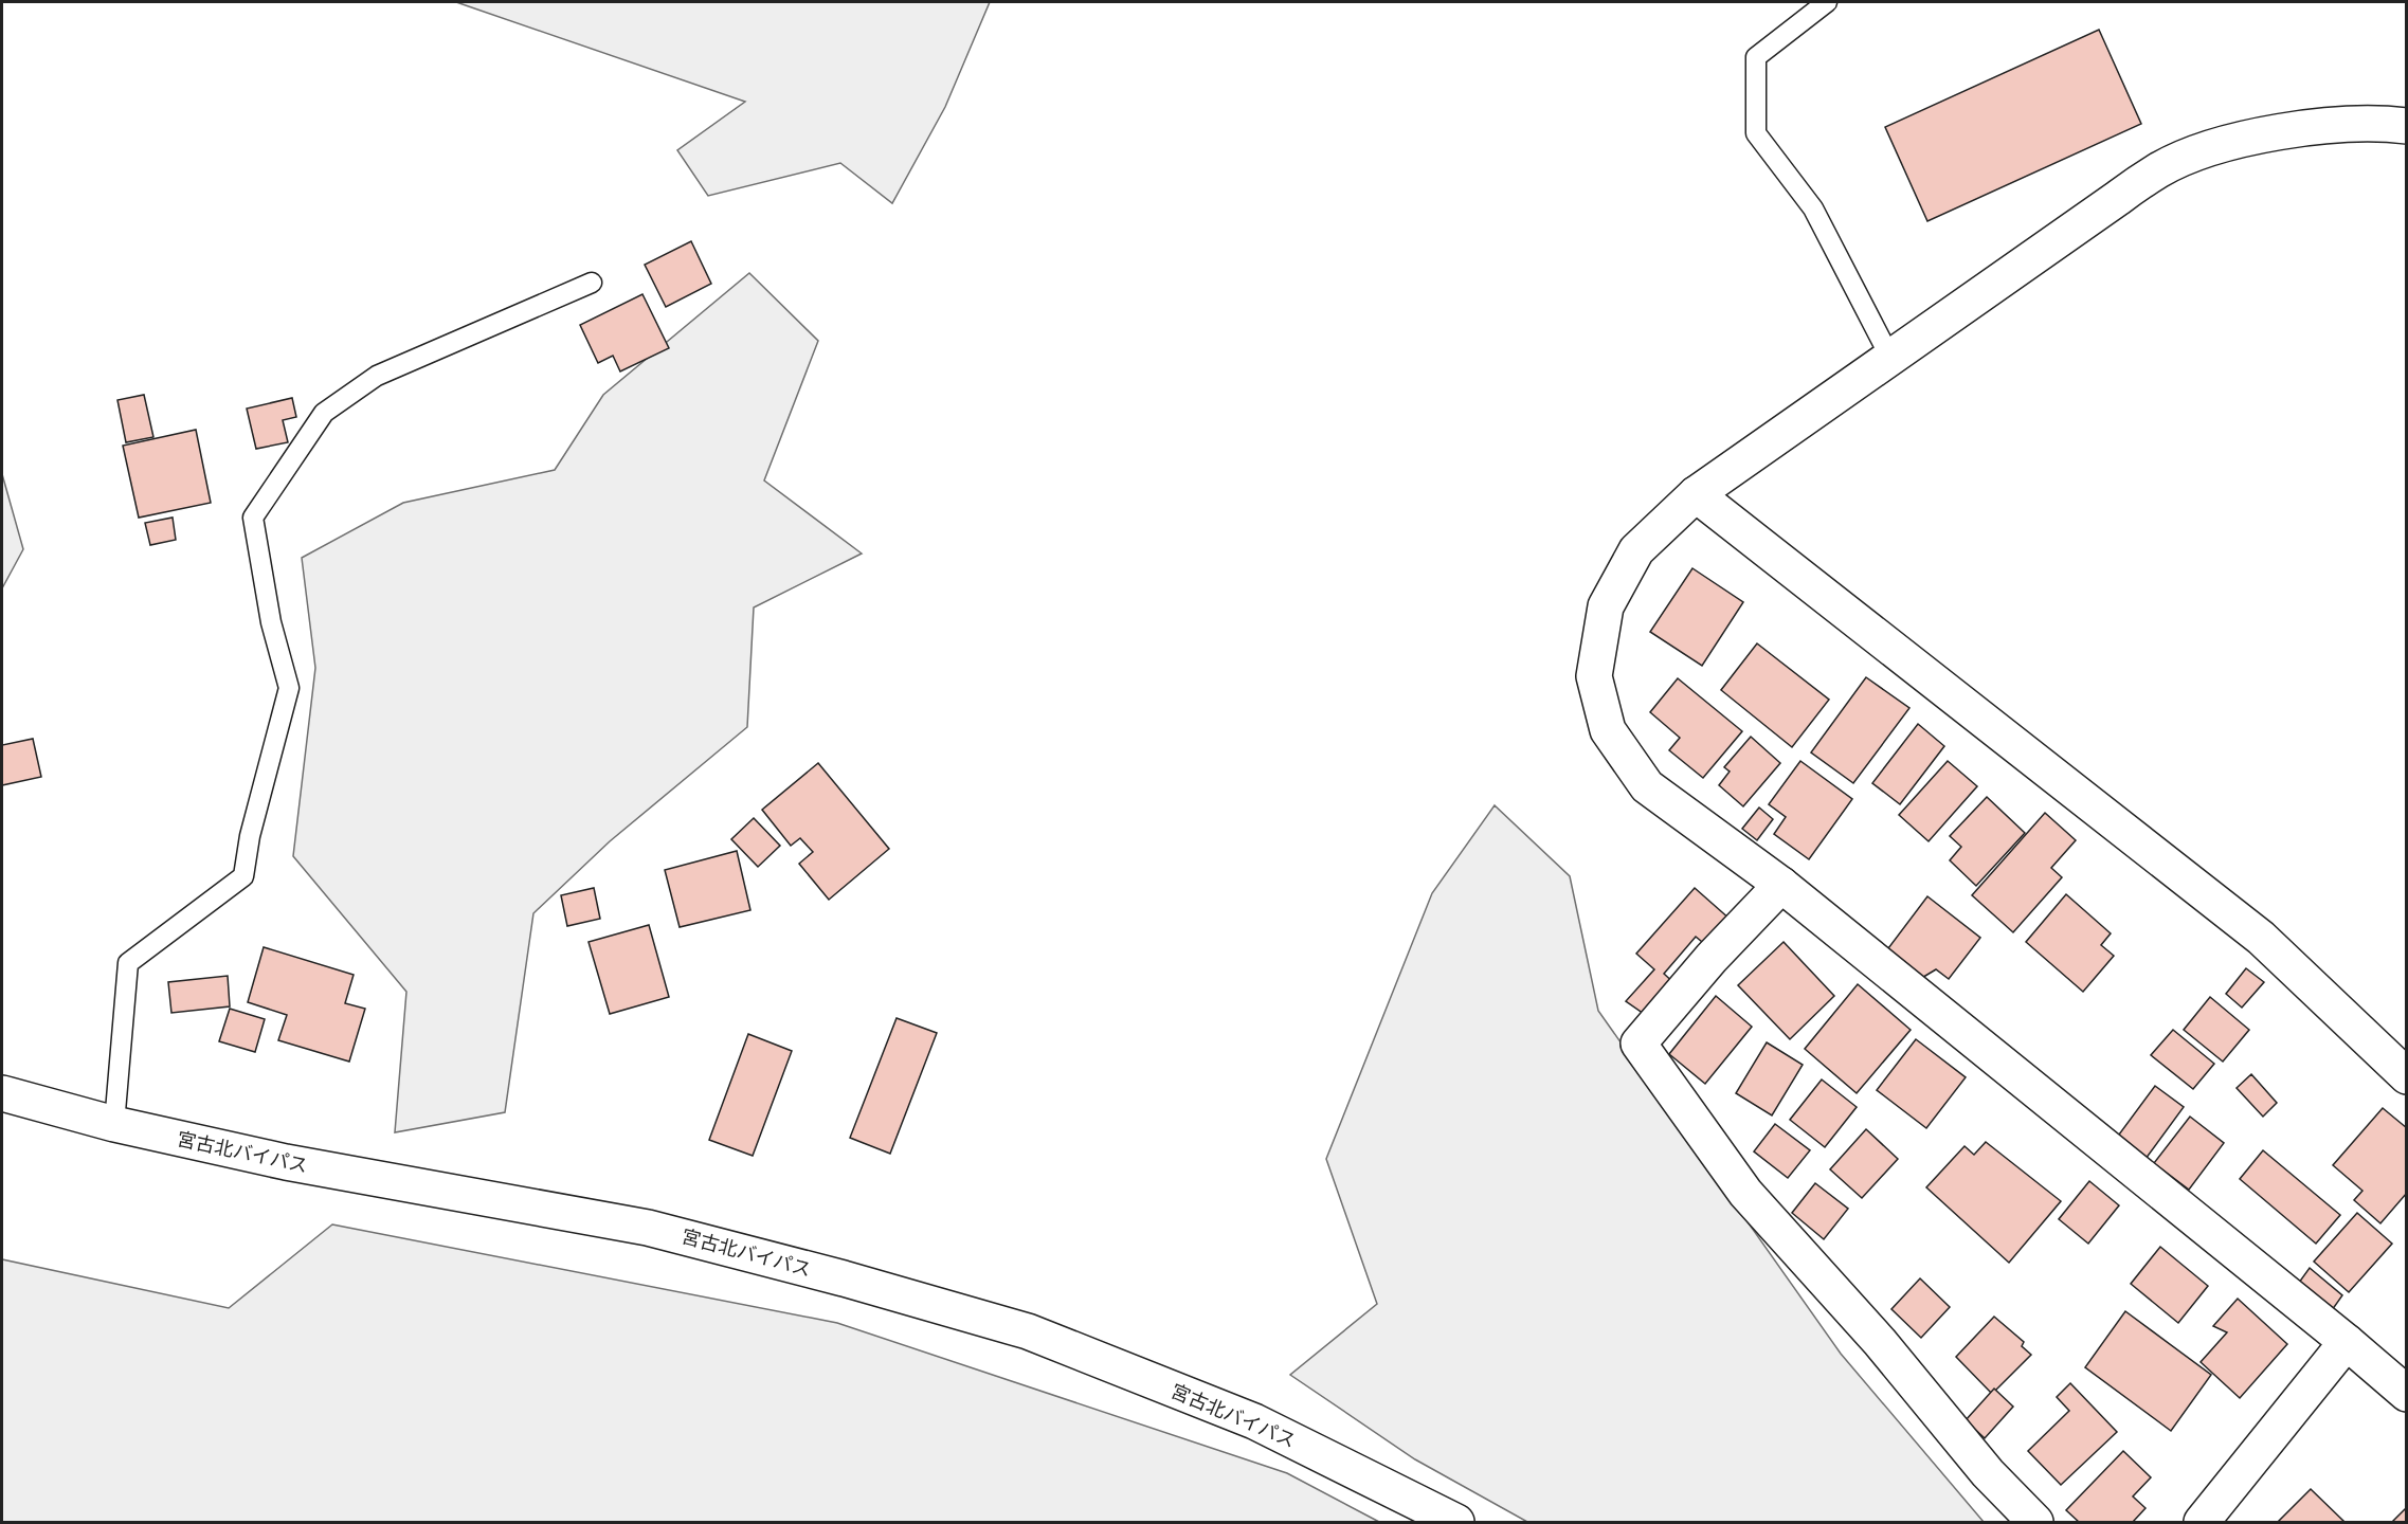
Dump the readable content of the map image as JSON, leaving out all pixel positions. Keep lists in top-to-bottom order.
{
  "streets": {
    "main road": ["宮古北バイパス"]
  }
}
